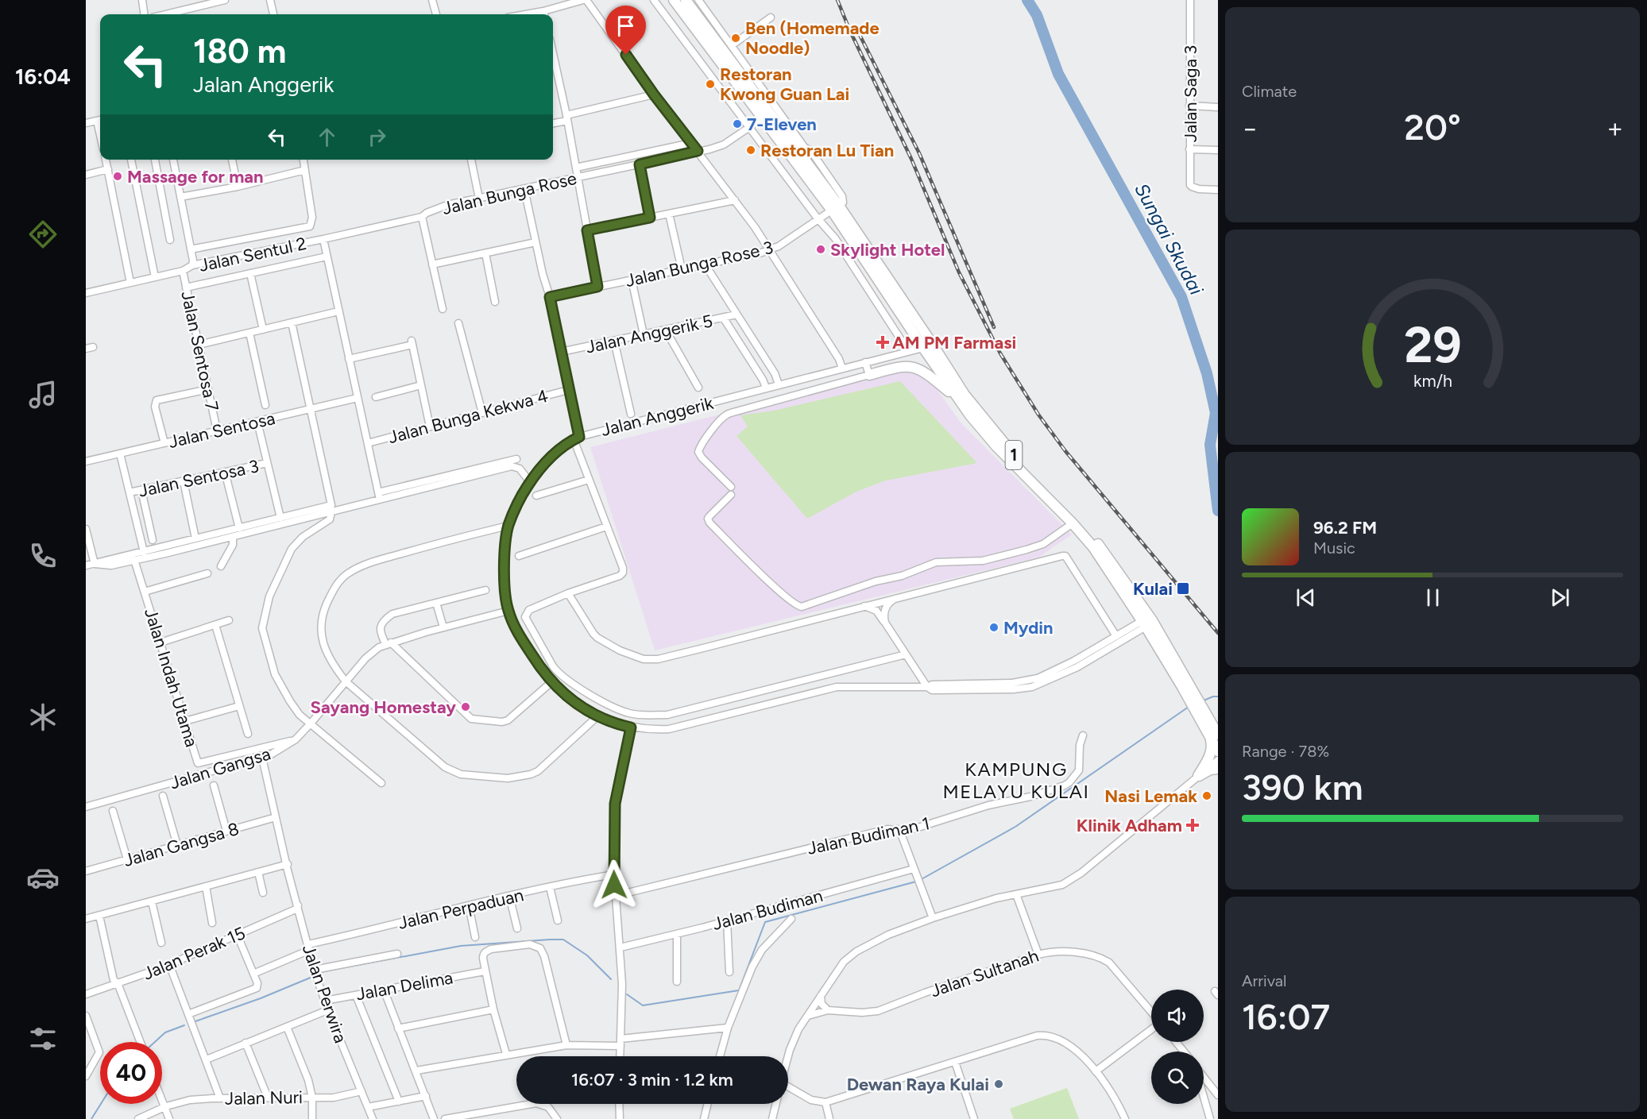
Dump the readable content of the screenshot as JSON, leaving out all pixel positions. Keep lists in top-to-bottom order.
{
  "streets": {
    "highway": ["1"],
    "street": [
      "Jalan Saga 3",
      "Jalan Bunga Rose",
      "Jalan Sentul 2",
      "Jalan Bunga Rose 3",
      "Jalan Anggerik 5",
      "Jalan Sentosa 7",
      "Jalan Bunga Kekwa 4",
      "Jalan Anggerik",
      "Jalan Sentosa",
      "Jalan Sentosa 3",
      "Jalan Indah Utama",
      "Jalan Gangsa",
      "Jalan Budiman 1",
      "Jalan Gangsa 8",
      "Jalan Perpaduan",
      "Jalan Budiman",
      "Jalan Perak 15",
      "Jalan Sultanah",
      "Jalan Delima",
      "Jalan Perwira",
      "Jalan Nuri"
    ]
  },
  "crossings": [
    ["Jalan Bunga Rose", "Jalan Sentul 2"],
    ["Jalan Bunga Rose", "1"],
    ["Jalan Sentul 2", "Jalan Sentosa 7"],
    ["Jalan Bunga Rose 3", "1"],
    ["Jalan Sentosa 7", "Jalan Sentosa"],
    ["Jalan Anggerik", "1"],
    ["Jalan Anggerik", "Jalan Gangsa"],
    ["Jalan Indah Utama", "Jalan Gangsa"],
    ["Jalan Gangsa", "Jalan Perwira"],
    ["Jalan Gangsa 8", "Jalan Perwira"],
    ["Jalan Perpaduan", "Jalan Perwira"],
    ["Jalan Perak 15", "Jalan Perwira"],
    ["Jalan Delima", "Jalan Perwira"],
    ["Jalan Perwira", "Jalan Nuri"]
  ],
  "districts": ["KAMPUNG MELAYU KULAI"],
  "water": ["Sungai Skudai"],
  "places": {
    "other": [
      "Ben (Homemade Noodle)",
      "Restoran Kwong Guan Lai",
      "7-Eleven",
      "Restoran Lu Tian",
      "Massage for man",
      "Skylight Hotel",
      "Mydin",
      "Sayang Homestay",
      "Nasi Lemak",
      "Dewan Raya Kulai"
    ],
    "health": ["AM PM Farmasi", "Klinik Adham"],
    "transit": ["Kulai"]
  },
  "page": {
    "tabs": "16:04",
    "tile": [
      "Climate",
      ["Range · 78%", "390 km"],
      ["Arrival", "16:07"]
    ],
    "turn": ["180 m", "Jalan Anggerik"],
    "heat": ["−", "20°", "+"],
    "song": ["96.2 FM", "Music"],
    "limit": "40",
    "trip": "16:07 · 3 min · 1.2 km",
    "gauge": ["29", "km/h"]
  }
}
